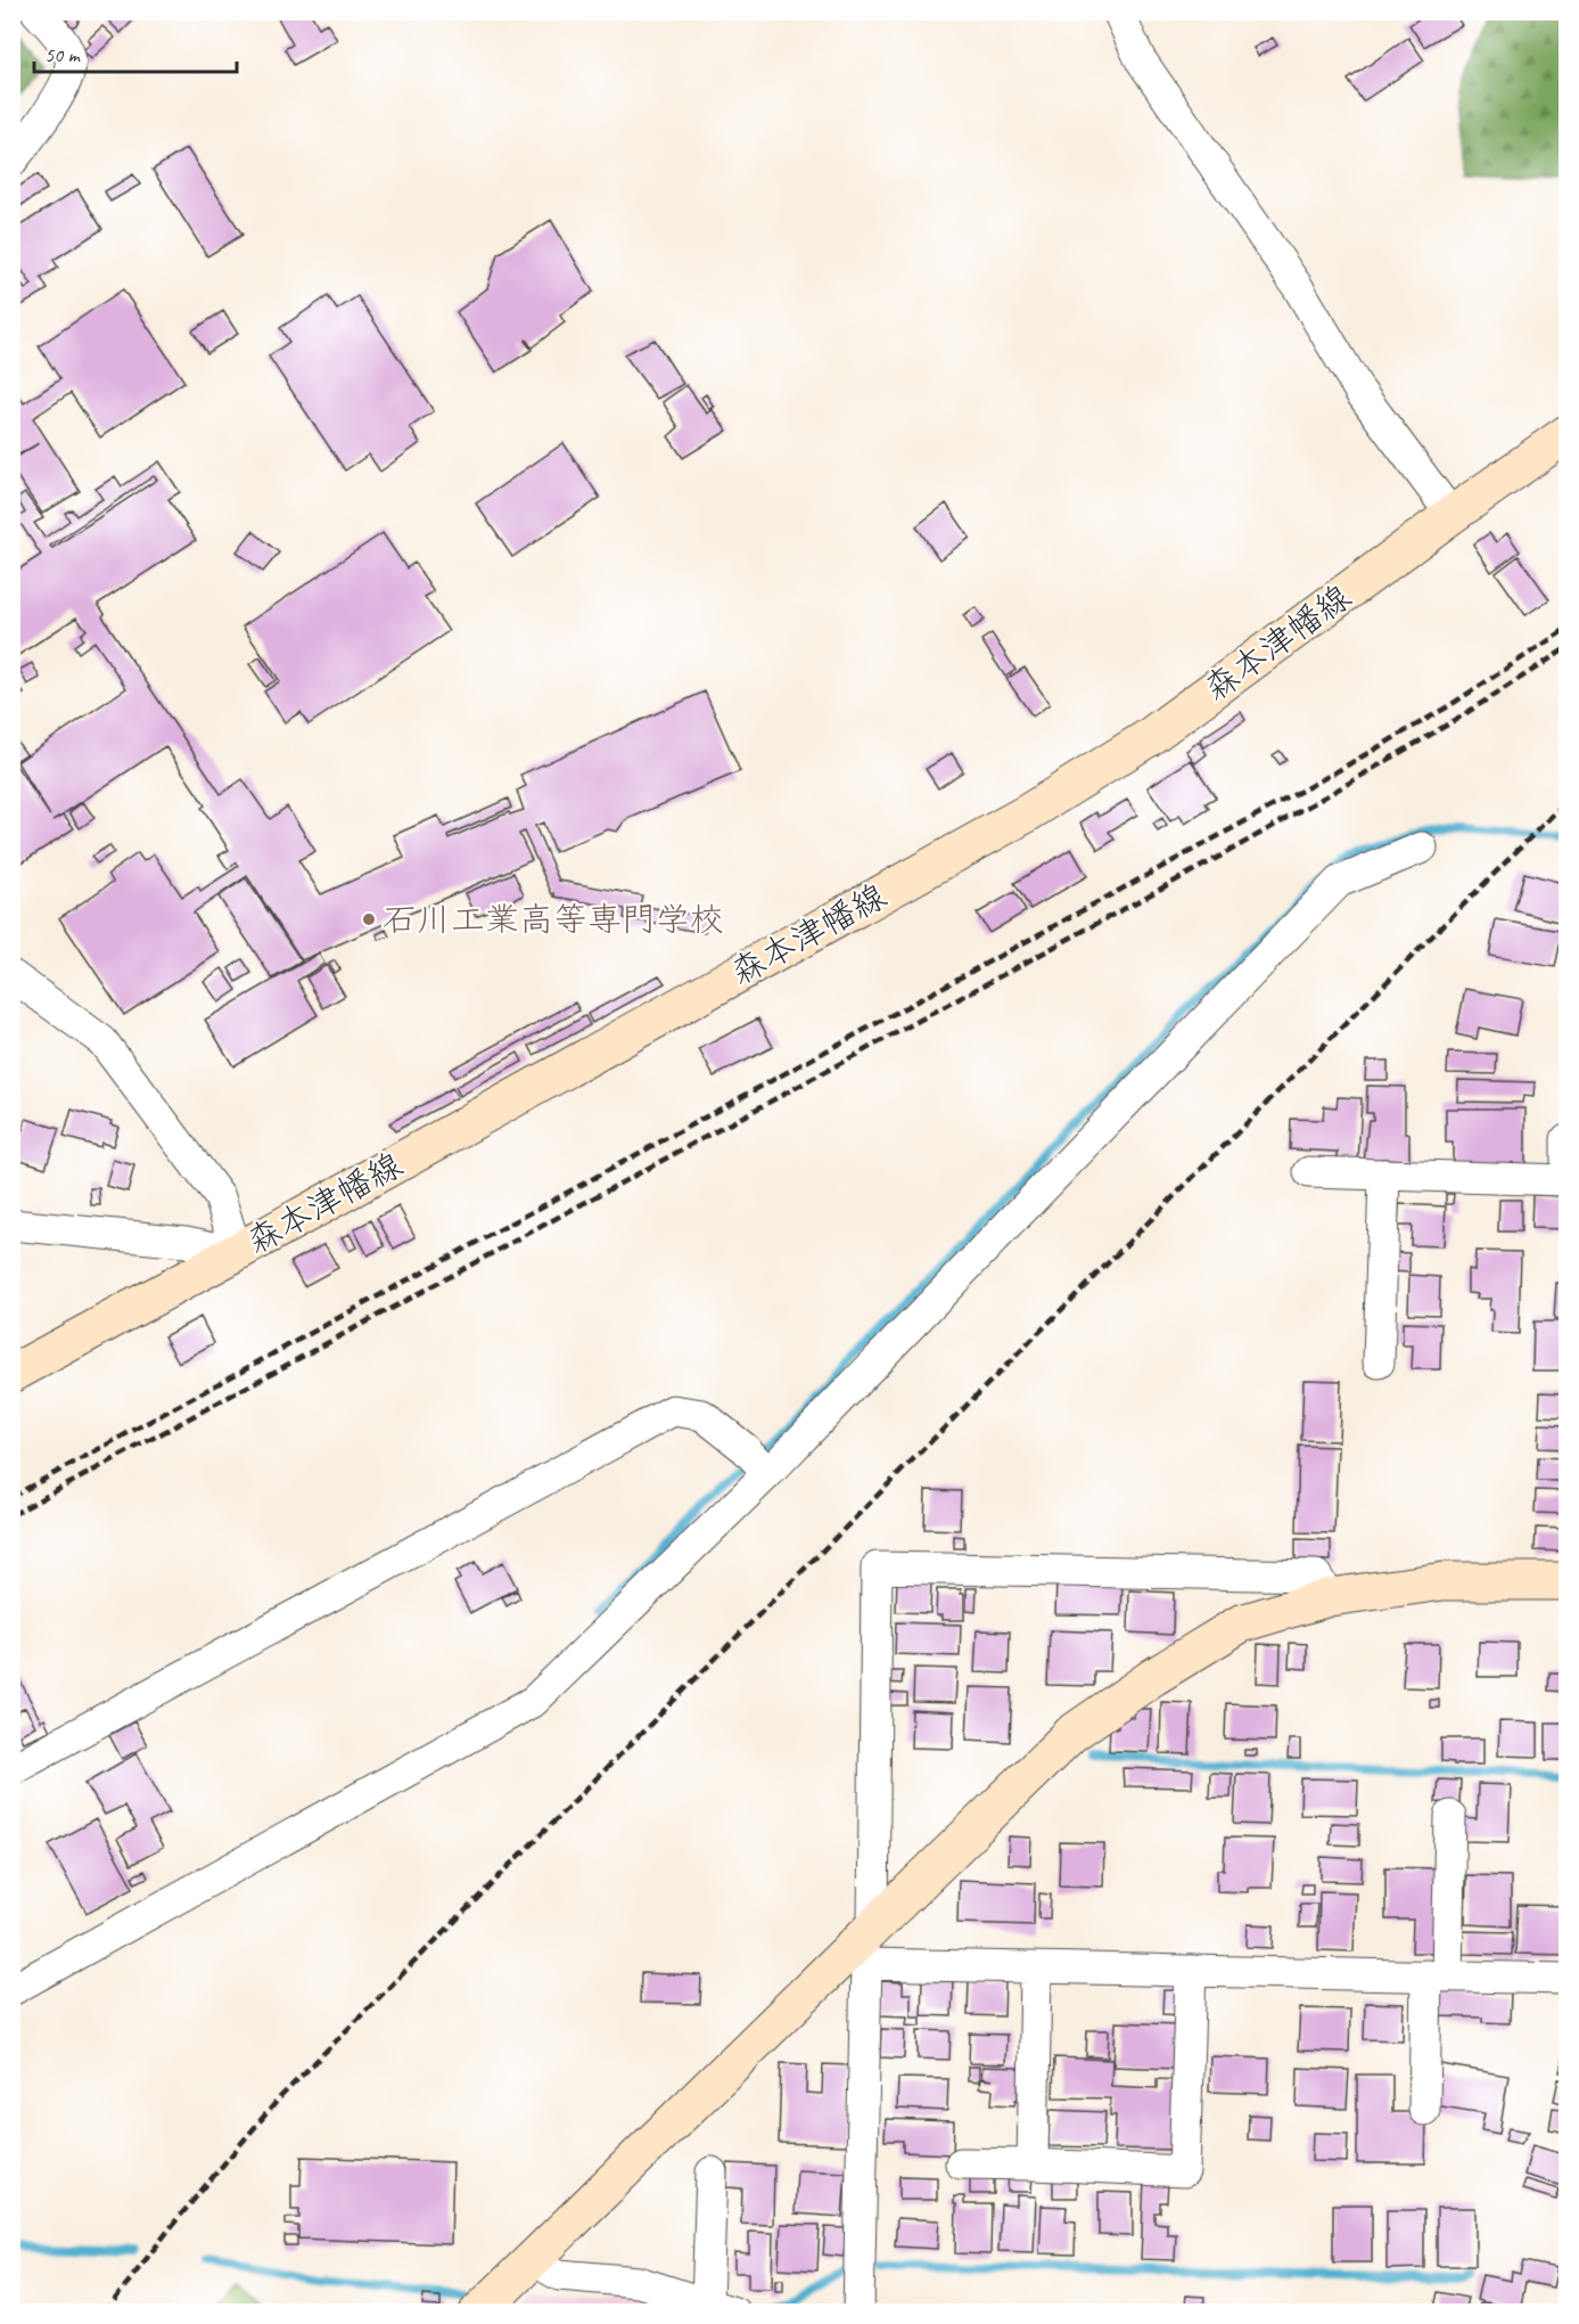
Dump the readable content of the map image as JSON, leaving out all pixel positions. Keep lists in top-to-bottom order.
{
  "streets": {
    "main road": ["森本津幡線"]
  },
  "places": ["石川工業高等専門学校"],
  "scale_bar": "50 m"
}
